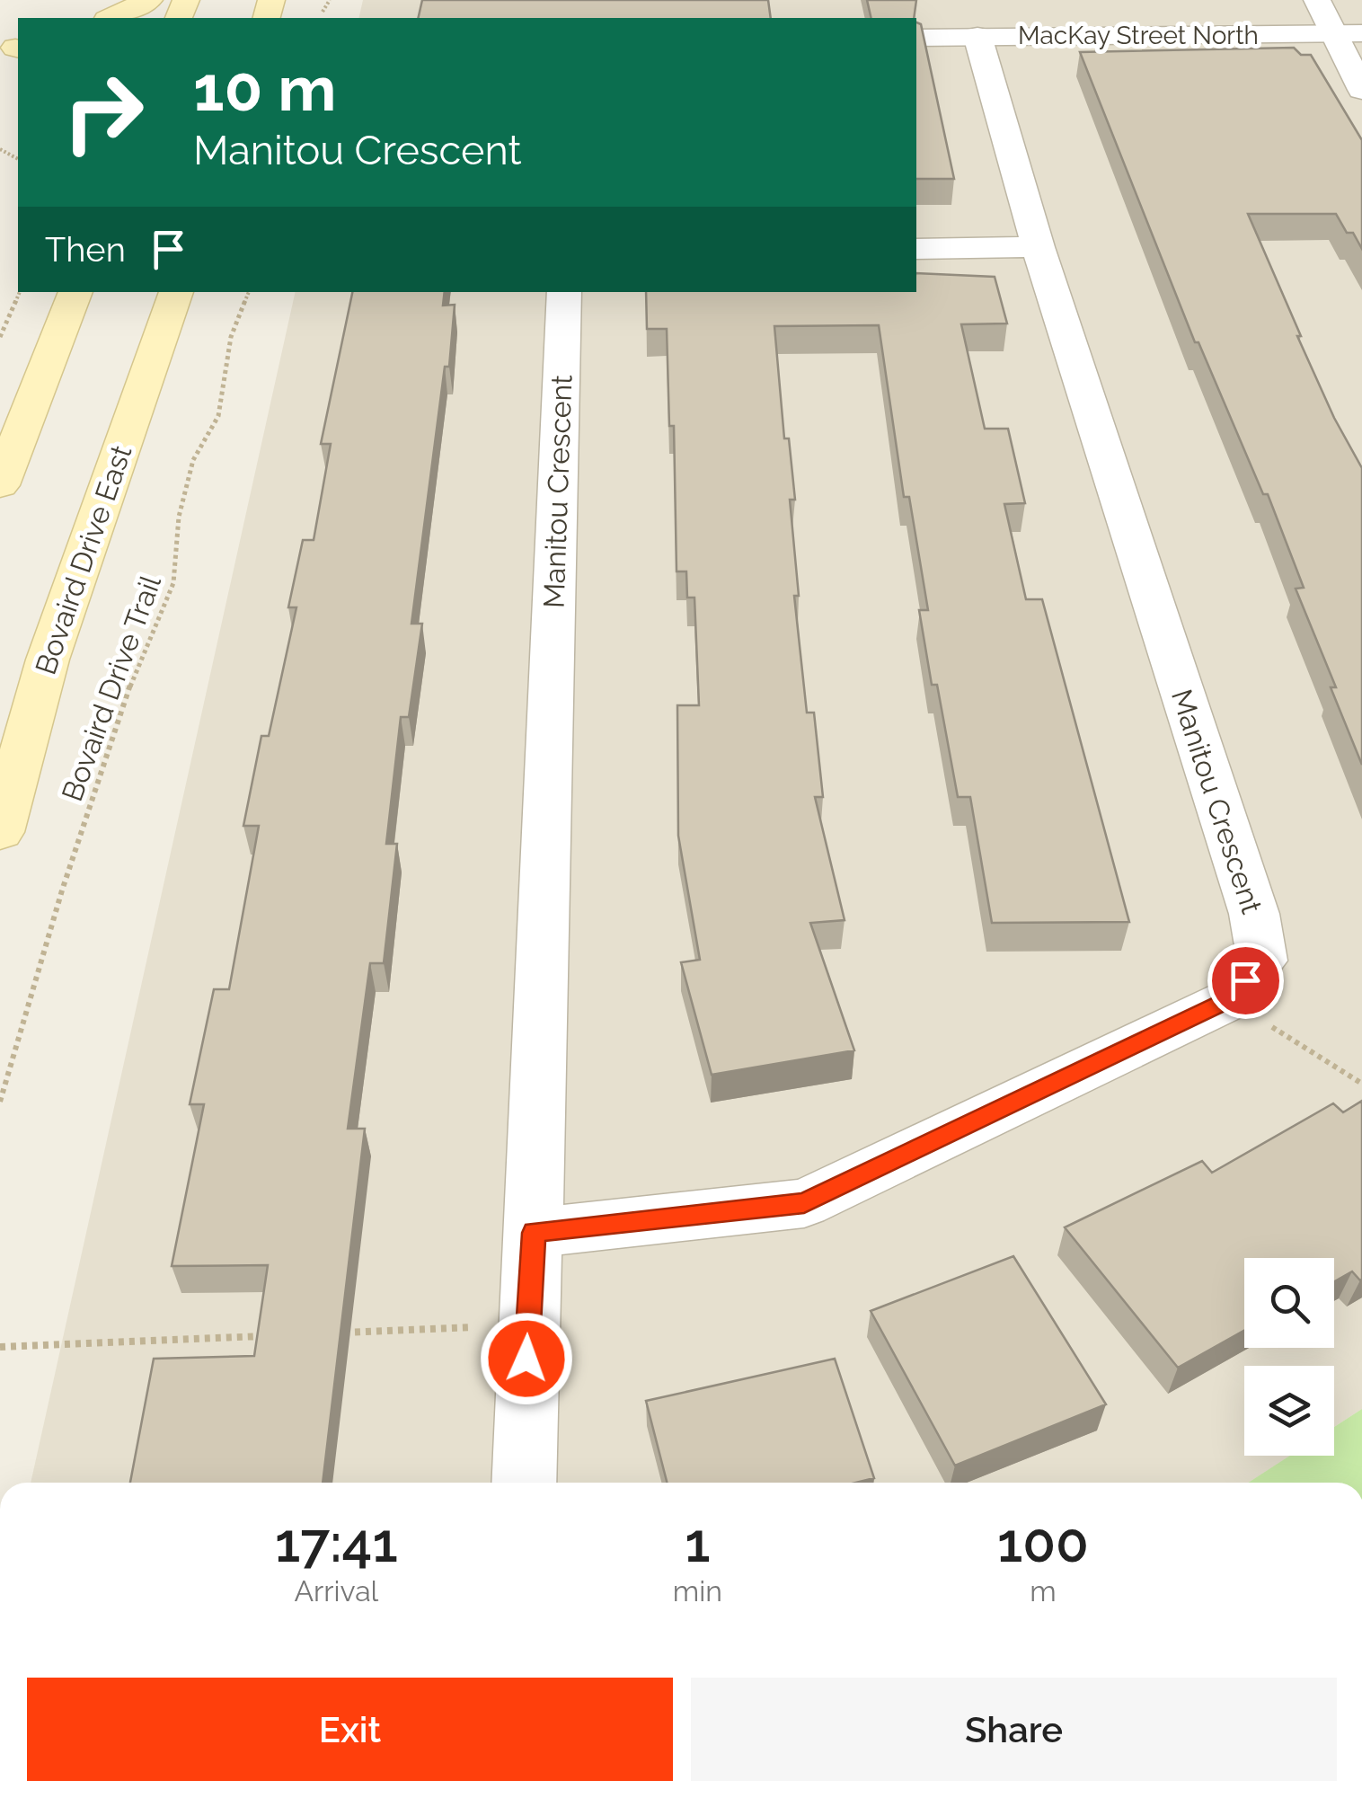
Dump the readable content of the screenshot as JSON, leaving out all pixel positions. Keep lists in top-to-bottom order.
{
  "streets": {
    "main road": ["Bovaird Drive East"],
    "street": ["MacKay Street North", "Manitou Crescent"],
    "path": ["Bovaird Drive Trail"]
  },
  "crossings": [
    ["MacKay Street North", "Manitou Crescent"]
  ],
  "page": {
    "turn": ["10 m", "Manitou Crescent"],
    "then": "Then",
    "eta": [
      "17:41",
      "Arrival",
      "1",
      "min",
      "100",
      "m"
    ],
    "buttons": ["Exit", "Share"]
  }
}
